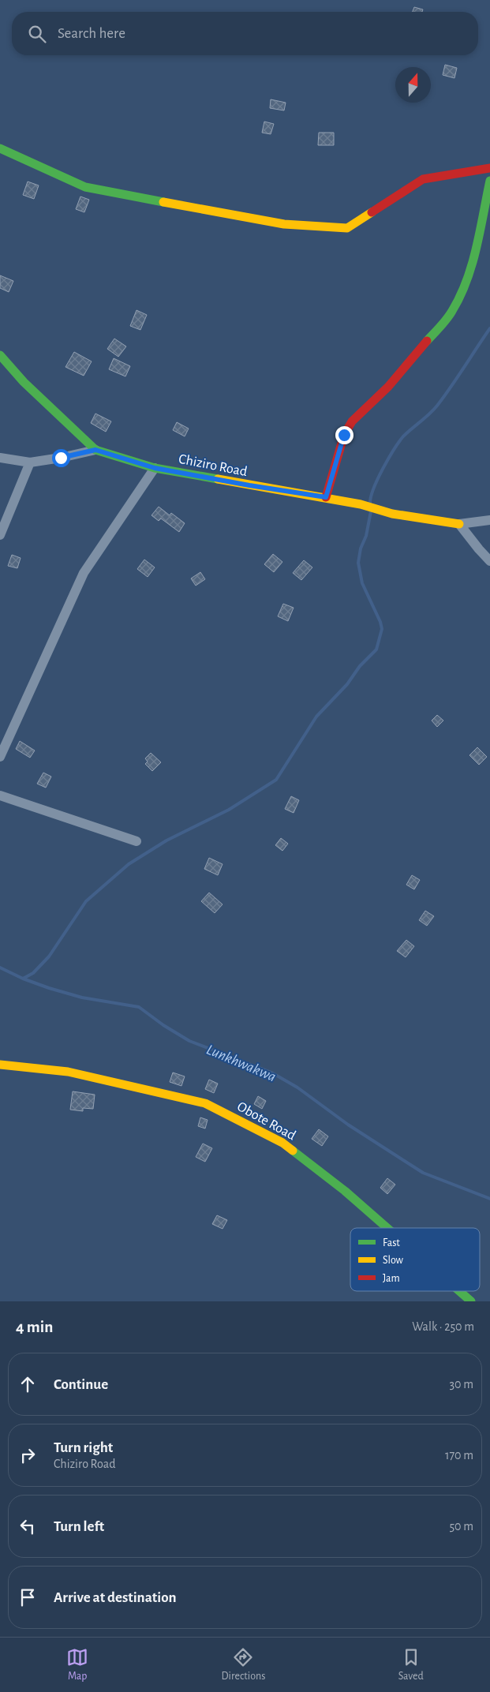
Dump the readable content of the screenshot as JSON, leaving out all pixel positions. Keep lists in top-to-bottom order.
{
  "streets": {
    "street": ["Chiziro Road", "Obote Road"]
  },
  "water": ["Lunkhwakwa"],
  "legend": ["Fast", "Slow", "Jam"],
  "north": "top",
  "page": {
    "search": "Search here",
    "heading": ["4 min", "Walk · 250 m"],
    "list": [
      ["Continue", "30 m"],
      ["Turn right", "Chiziro Road", "170 m"],
      ["Turn left", "50 m"],
      "Arrive at destination"
    ],
    "nav": ["Map", "Directions", "Saved"]
  }
}
